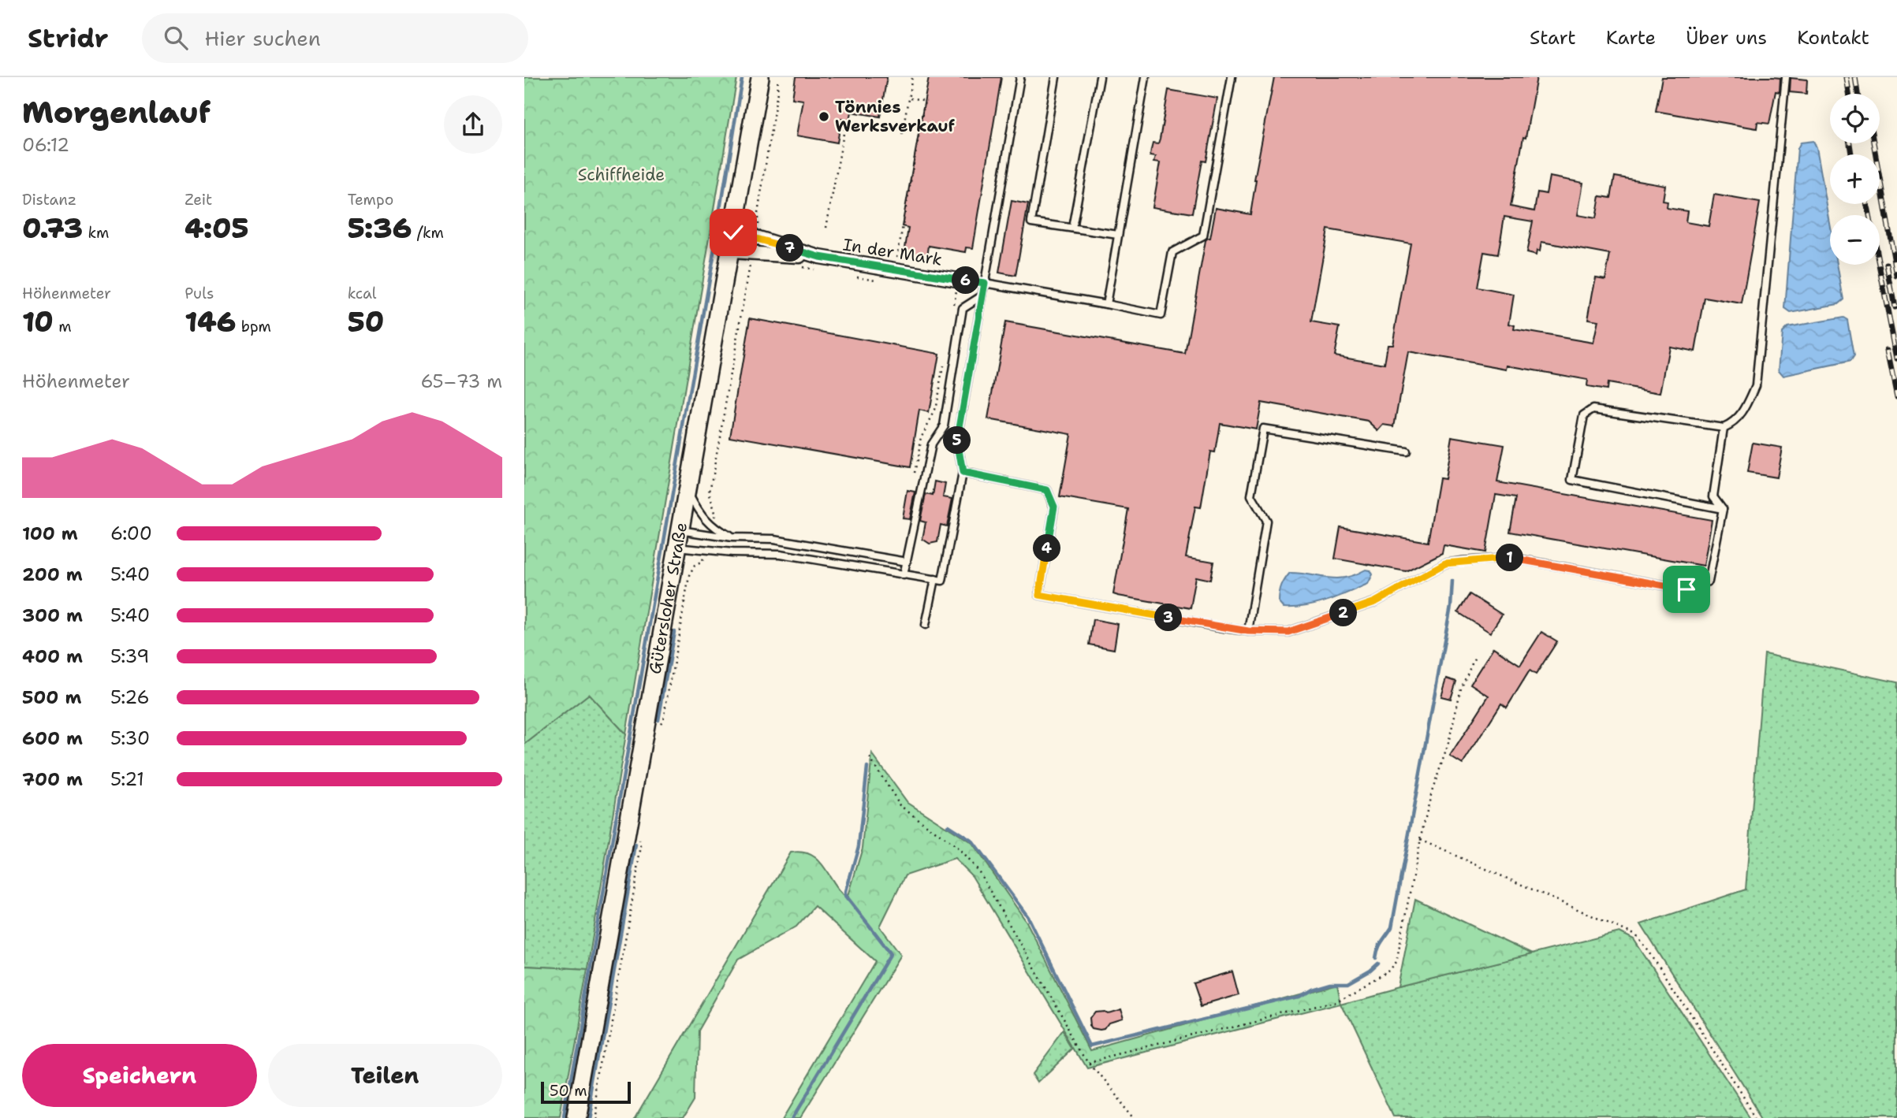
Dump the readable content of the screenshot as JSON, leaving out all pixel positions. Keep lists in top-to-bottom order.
{
  "streets": {
    "main road": ["Gütersloher Straße"],
    "street": ["In der Mark"]
  },
  "crossings": [
    ["In der Mark", "Gütersloher Straße"]
  ],
  "parks": ["Schiffheide"],
  "places": ["Tönnies Werksverkauf"],
  "scale_bar": "50 m",
  "page": {
    "header": "Stridr",
    "search": "Hier suchen",
    "nav": [
      "Start",
      "Karte",
      "Über uns",
      "Kontakt"
    ],
    "heading": ["Morgenlauf", "06:12"],
    "map_buttons": ["+", "−"],
    "stats": [
      ["Distanz", "0.73 km"],
      ["Zeit", "4:05"],
      ["Tempo", "5:36 /km"],
      ["Höhenmeter", "10 m"],
      ["Puls", "146 bpm"],
      ["kcal", "50"]
    ],
    "pins": [
      "7",
      "6",
      "5",
      "4",
      "1",
      "2",
      "3"
    ],
    "chart": ["Höhenmeter", "65–73 m"],
    "list": [
      {
        "name": "100 m",
        "note": "6:00"
      },
      {
        "name": "200 m",
        "note": "5:40"
      },
      {
        "name": "300 m",
        "note": "5:40"
      },
      {
        "name": "400 m",
        "note": "5:39"
      },
      {
        "name": "500 m",
        "note": "5:26"
      },
      {
        "name": "600 m",
        "note": "5:30"
      },
      {
        "name": "700 m",
        "note": "5:21"
      }
    ],
    "buttons": ["Speichern", "Teilen"],
    "scale": "50 m"
  }
}
